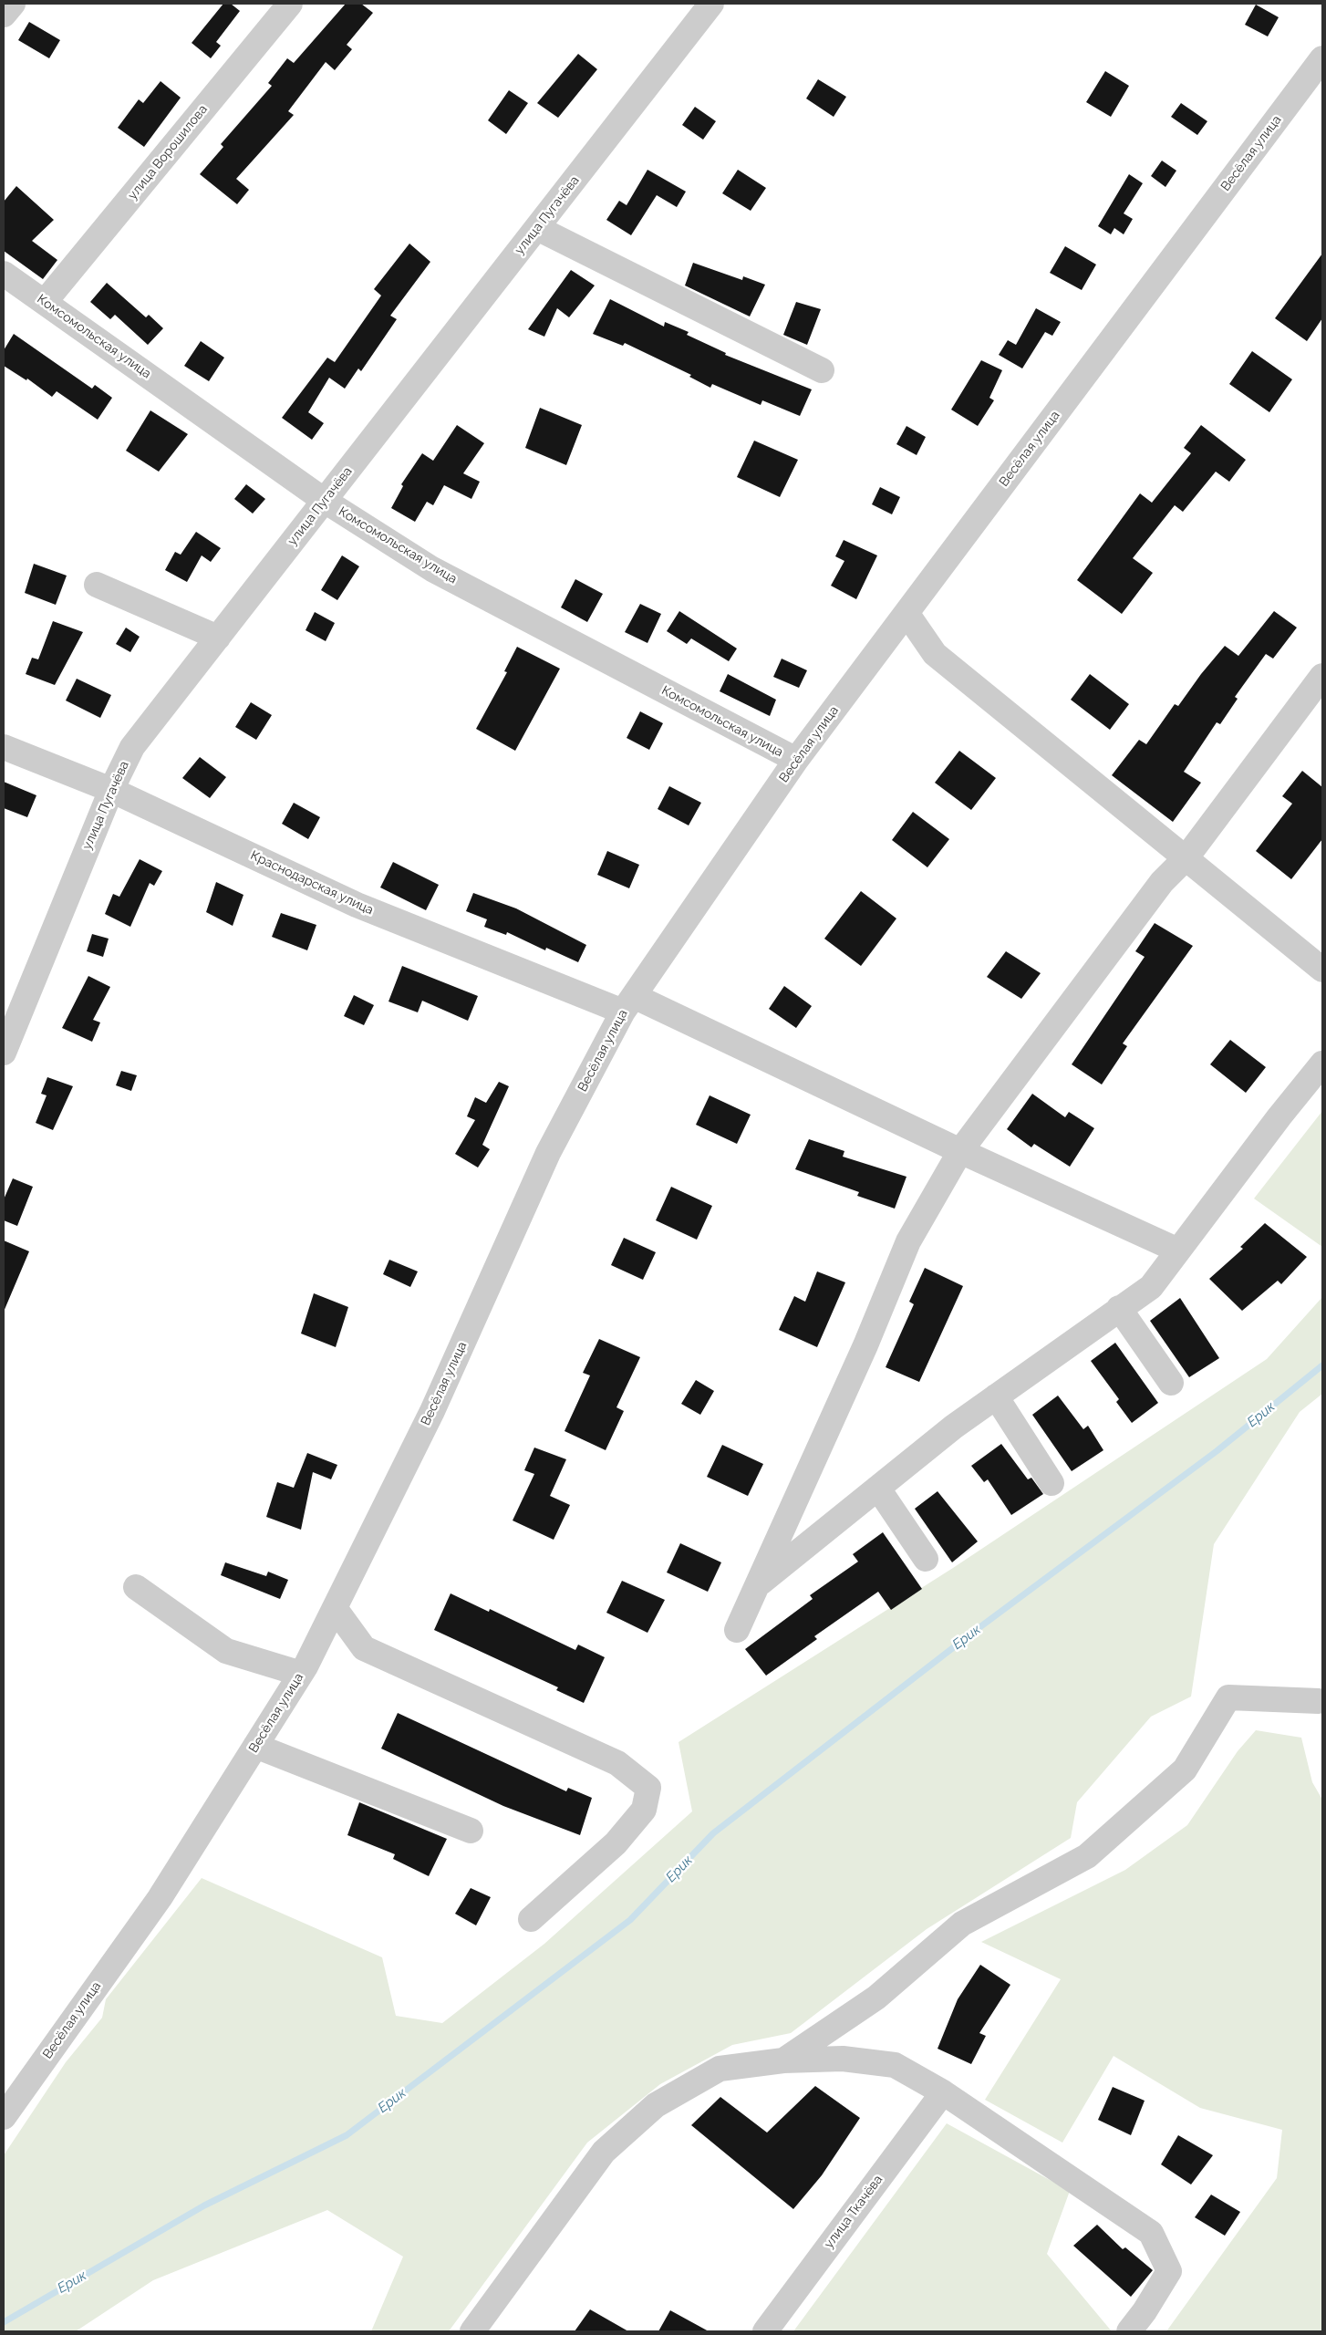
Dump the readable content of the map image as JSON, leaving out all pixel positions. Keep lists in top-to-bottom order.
{
  "streets": {
    "street": [
      "улица Ворошилова",
      "Весёлая улица",
      "улица Пугачёва",
      "Комсомольская улица",
      "Краснодарская улица",
      "улица Ткачёва"
    ]
  },
  "crossings": [
    ["улица Ворошилова", "Комсомольская улица"],
    ["Весёлая улица", "Комсомольская улица"],
    ["Весёлая улица", "Краснодарская улица"],
    ["улица Пугачёва", "Комсомольская улица"],
    ["улица Пугачёва", "Краснодарская улица"]
  ],
  "water": ["Ерик"]
}
